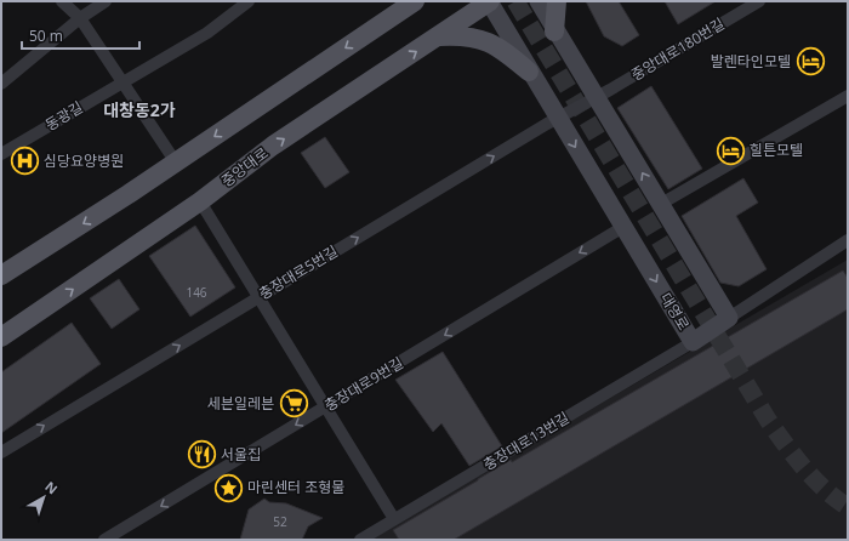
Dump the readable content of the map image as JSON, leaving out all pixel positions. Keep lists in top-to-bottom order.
{
  "streets": {
    "main road": ["중앙대로", "대영로"],
    "street": [
      "중앙대로180번길",
      "동광길",
      "충장대로5번길",
      "충장대로9번길",
      "충장대로13번길"
    ]
  },
  "crossings": [
    ["중앙대로180번길", "충장대로5번길"],
    ["중앙대로", "대영로"],
    ["충장대로5번길", "대영로"],
    ["대영로", "충장대로9번길"],
    ["대영로", "충장대로13번길"]
  ],
  "one_way": ["충장대로5번길", "충장대로9번길"],
  "districts": ["대창동2가"],
  "places": {
    "hotel": ["발렌타인모텔", "힐튼모텔"],
    "hospital": ["심당요양병원"],
    "supermarket": ["세븐일레븐"],
    "restaurant": ["서울집"],
    "place": ["마린센터 조형물"]
  },
  "house_numbers": ["146", "52"],
  "scale_bar": "50 m",
  "north": "top right"
}
